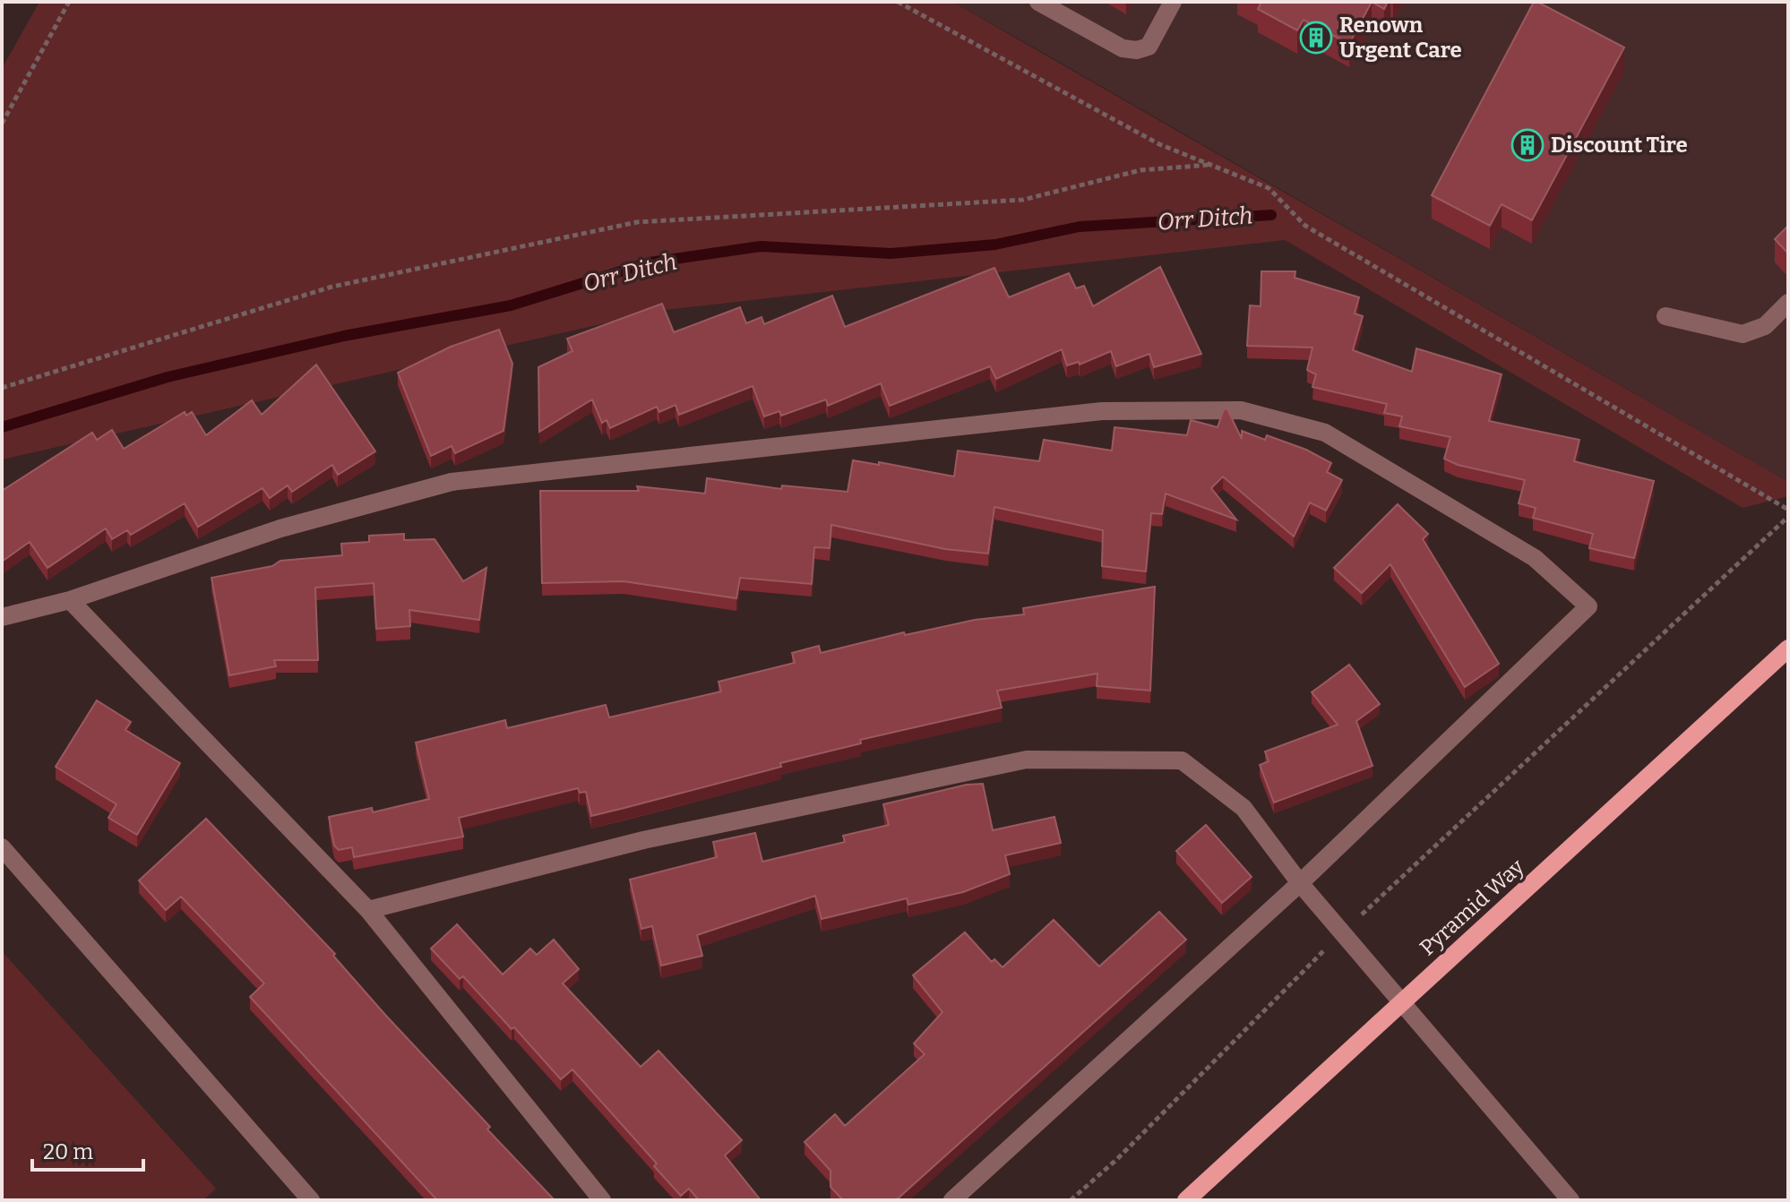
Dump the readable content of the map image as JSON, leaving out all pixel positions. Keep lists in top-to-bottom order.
{
  "streets": {
    "main road": ["Pyramid Way"]
  },
  "water": ["Orr Ditch"],
  "places": {
    "building": ["Renown Urgent Care", "Discount Tire"]
  },
  "scale_bar": "20 m"
}
